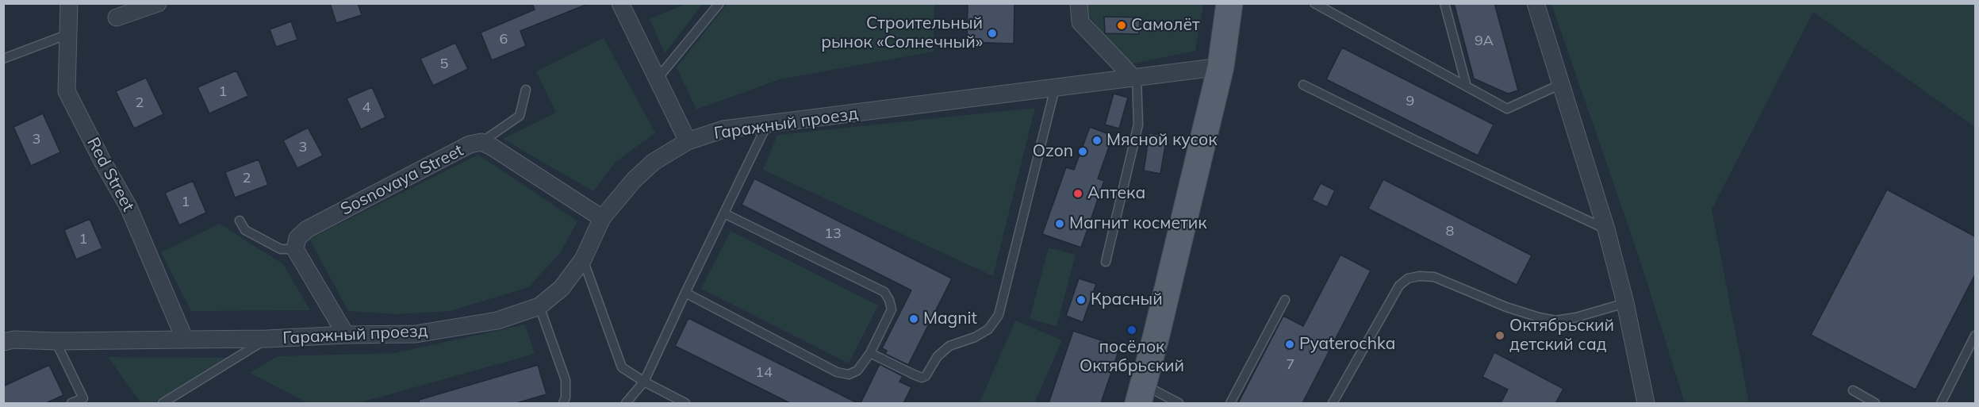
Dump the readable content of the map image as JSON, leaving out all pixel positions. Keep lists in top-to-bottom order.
{
  "streets": {
    "street": ["Гаражный проезд", "Red Street", "Sosnovaya Street"]
  },
  "crossings": [
    ["Гаражный проезд", "Red Street"],
    ["Гаражный проезд", "Sosnovaya Street"]
  ],
  "places": [
    "Самолёт",
    "Строительный рынок «Солнечный»",
    "Мясной кусок",
    "Ozon",
    "Аптека",
    "Магнит косметик",
    "Красный",
    "Magnit",
    "посёлок Октябрьский",
    "Октябрьский детский сад",
    "Pyaterochka"
  ],
  "house_numbers": [
    "6",
    "9А",
    "5",
    "1",
    "9",
    "2",
    "4",
    "3",
    "3",
    "2",
    "1",
    "8",
    "13",
    "1",
    "7",
    "14"
  ]
}
